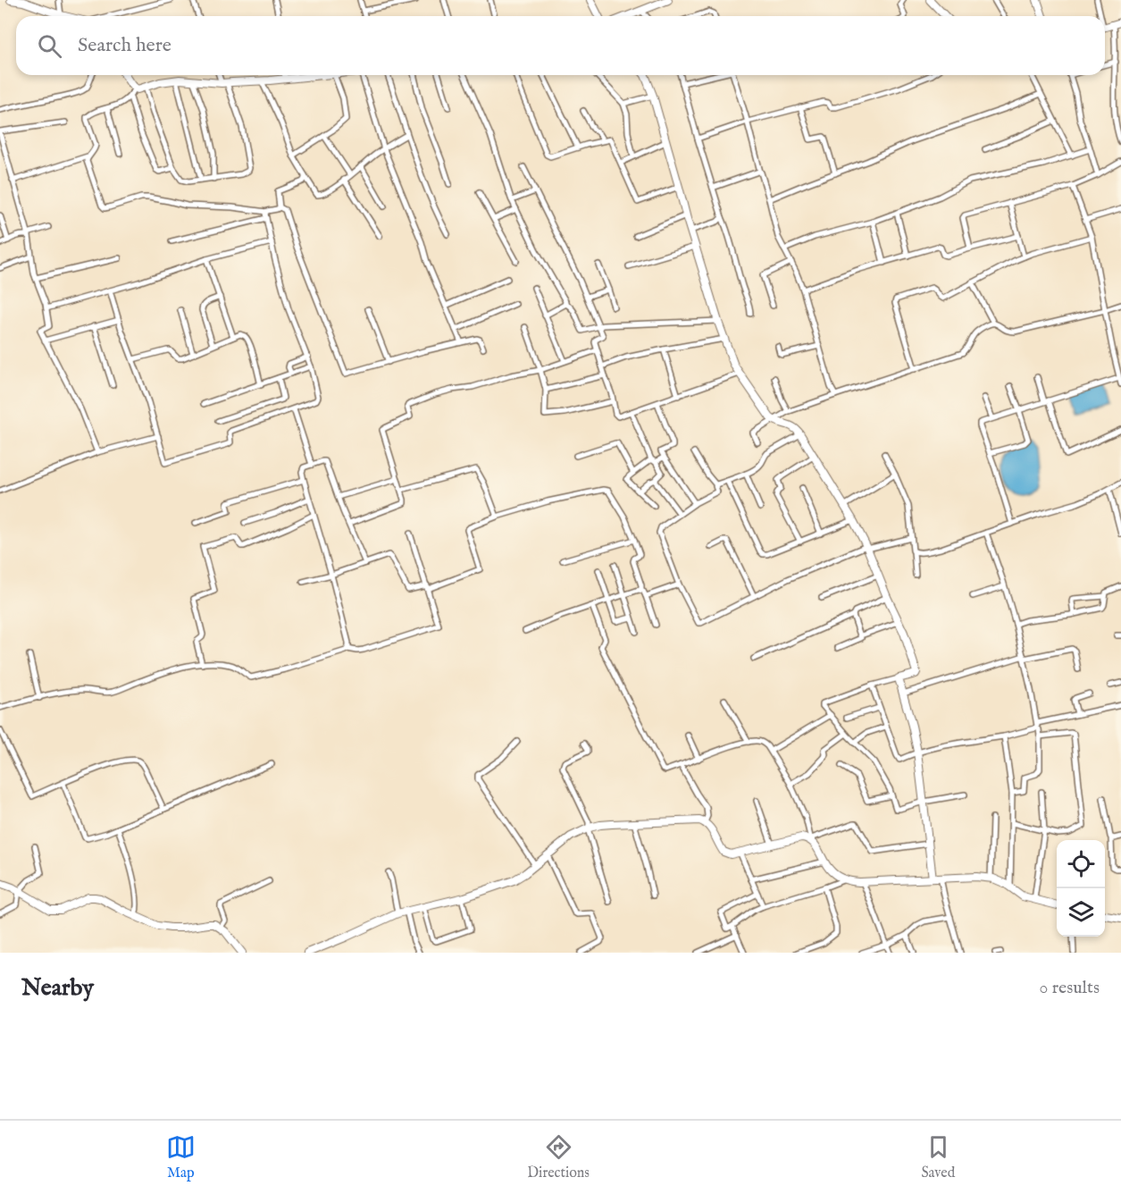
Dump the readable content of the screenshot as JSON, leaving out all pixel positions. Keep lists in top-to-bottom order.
{
  "page": {
    "search": "Search here",
    "heading": ["Nearby", "0 results"],
    "nav": ["Map", "Directions", "Saved"]
  }
}
